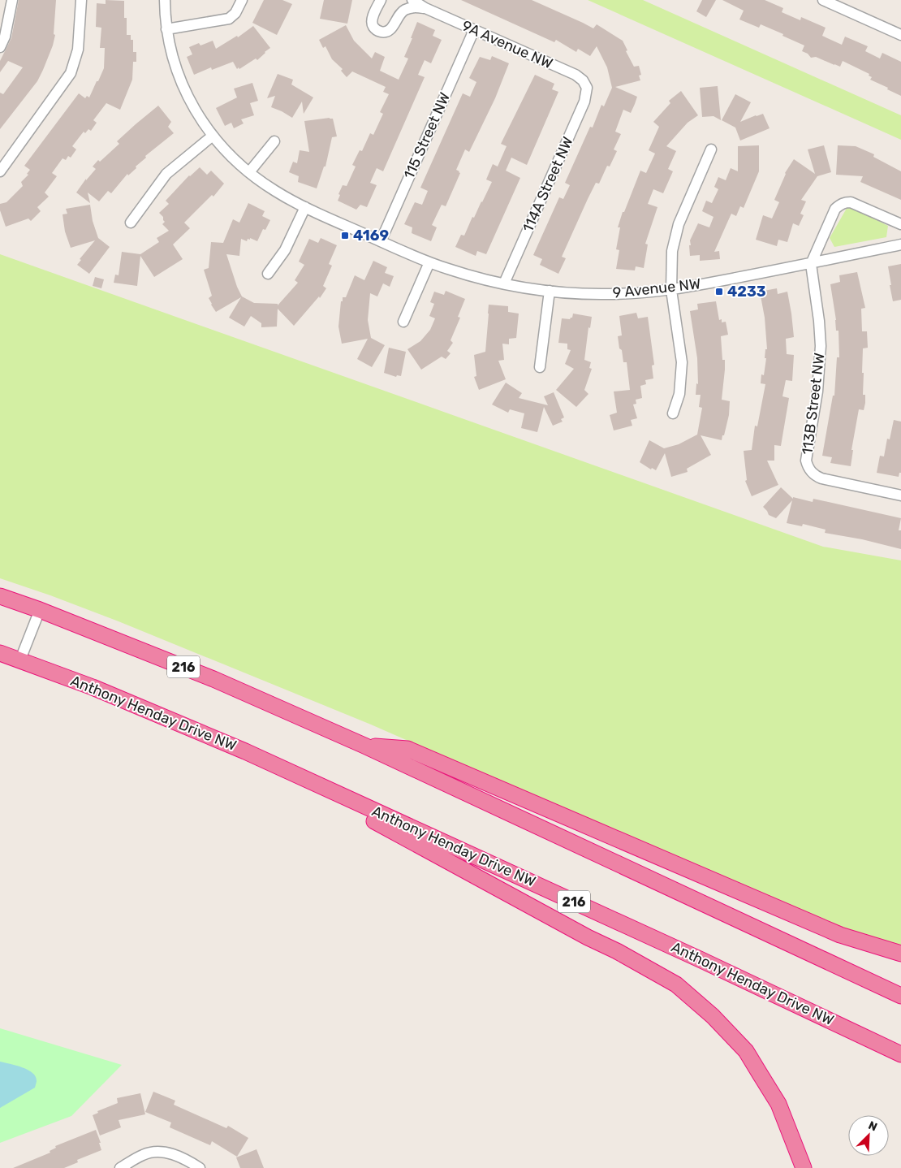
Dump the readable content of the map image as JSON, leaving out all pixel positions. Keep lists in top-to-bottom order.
{
  "streets": {
    "highway": ["216", "Anthony Henday Drive NW"],
    "street": [
      "9A Avenue NW",
      "115 Street NW",
      "114A Street NW",
      "9 Avenue NW",
      "113B Street NW"
    ]
  },
  "crossings": [
    ["9A Avenue NW", "115 Street NW"],
    ["9A Avenue NW", "114A Street NW"],
    ["115 Street NW", "9 Avenue NW"],
    ["114A Street NW", "9 Avenue NW"],
    ["9 Avenue NW", "113B Street NW"]
  ],
  "places": {
    "transit": ["4169", "4233"]
  },
  "north": "top right"
}
